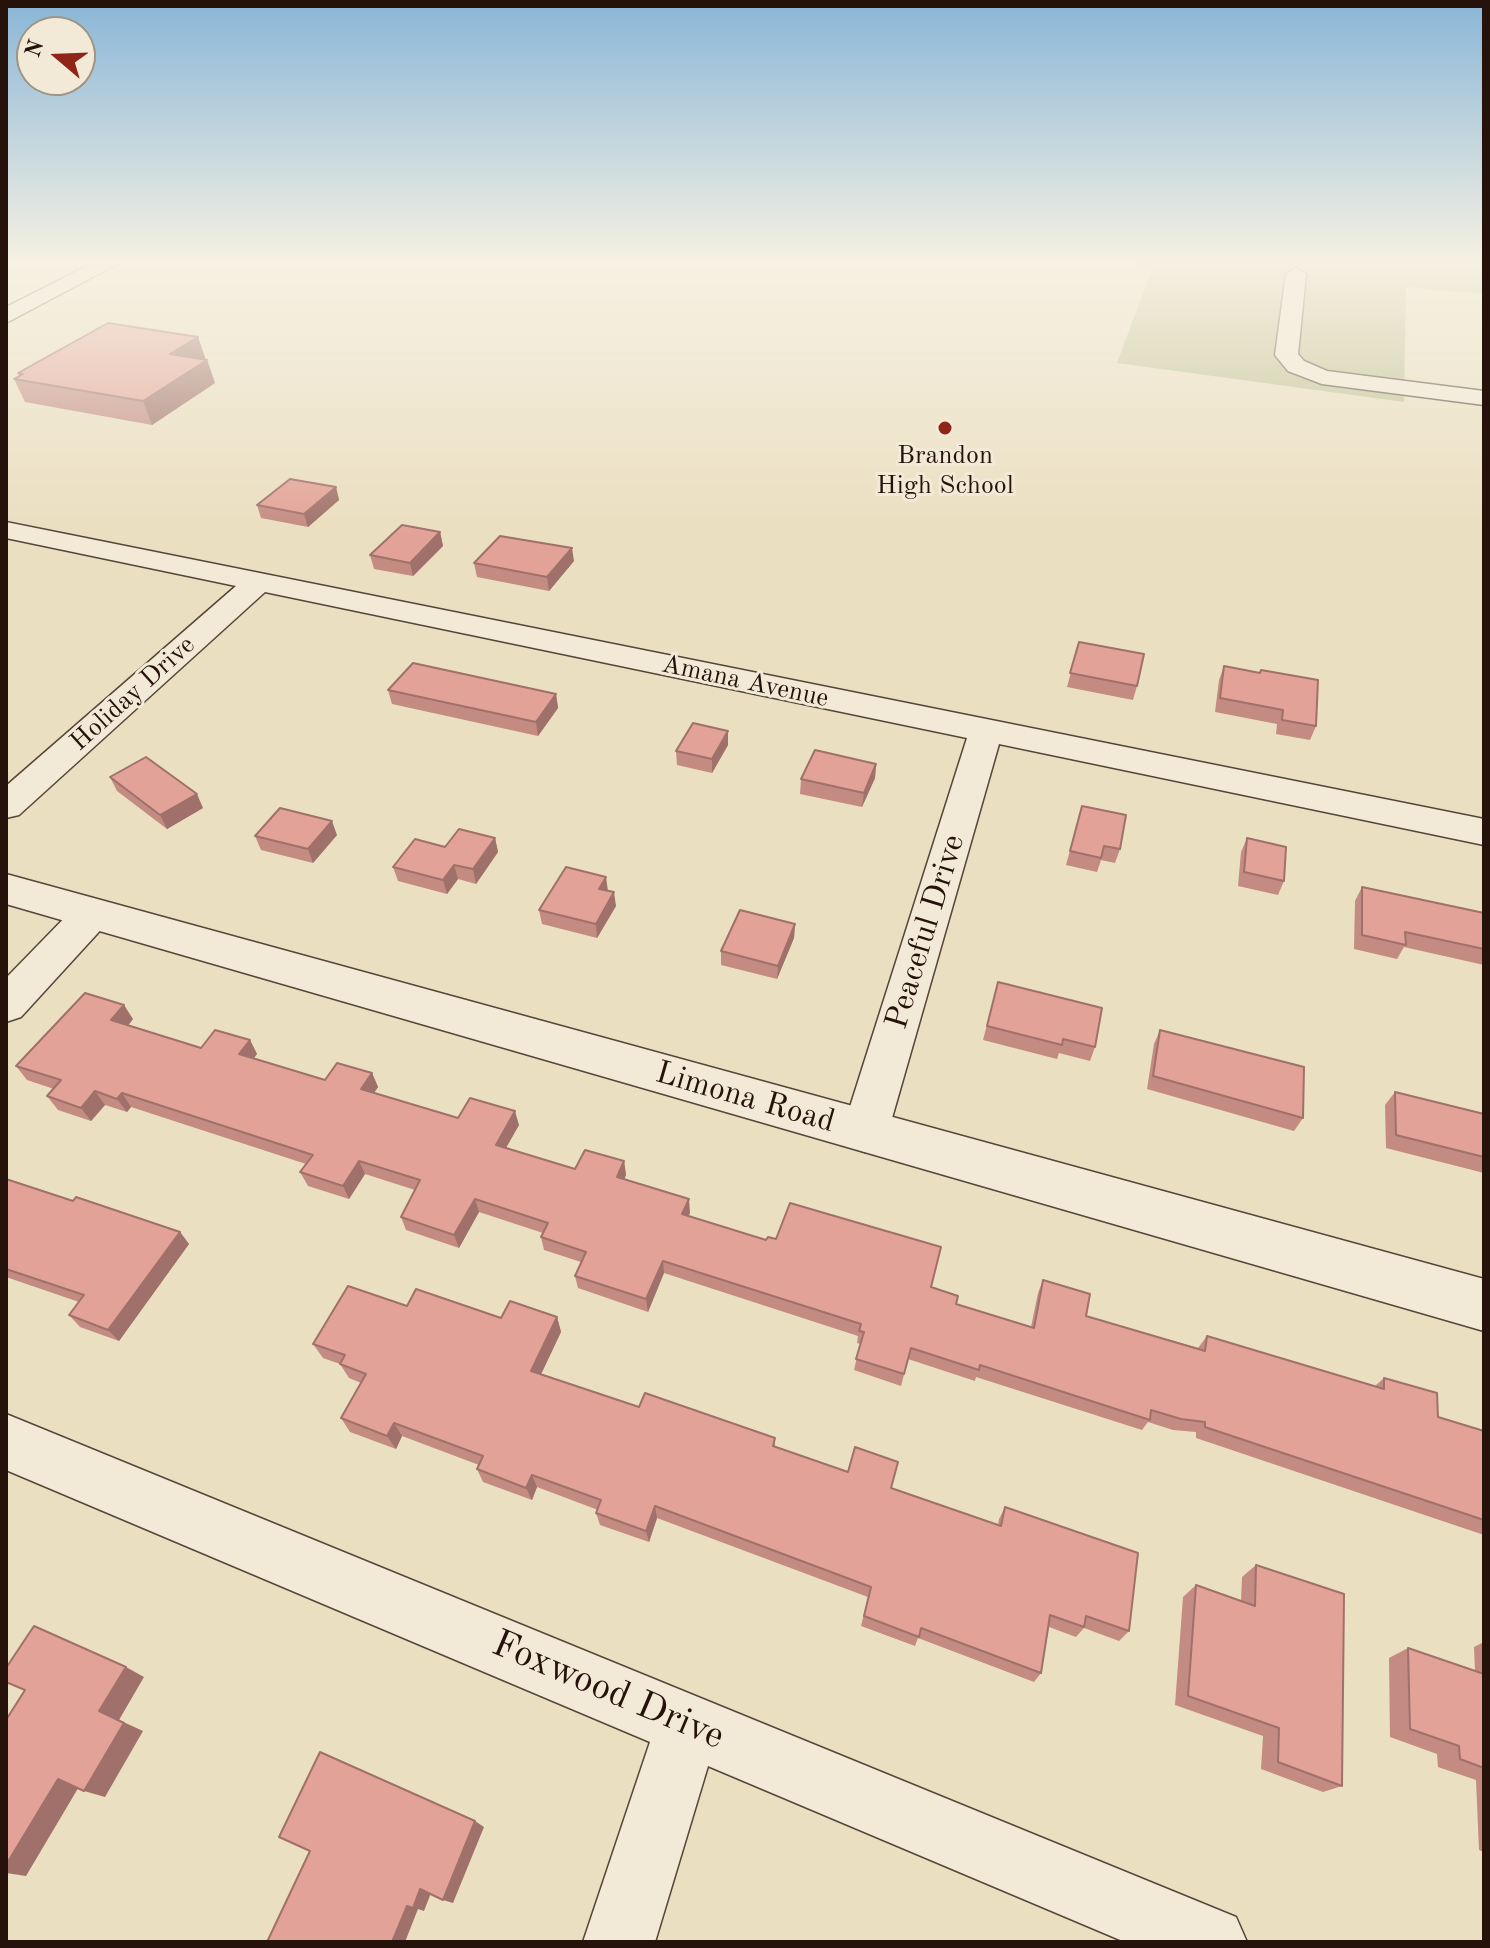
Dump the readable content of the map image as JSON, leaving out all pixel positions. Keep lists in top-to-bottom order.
{
  "streets": {
    "street": [
      "Amana Avenue",
      "Holiday Drive",
      "Peaceful Drive",
      "Limona Road",
      "Foxwood Drive"
    ]
  },
  "crossings": [
    ["Amana Avenue", "Holiday Drive"],
    ["Amana Avenue", "Peaceful Drive"],
    ["Peaceful Drive", "Limona Road"]
  ],
  "places": ["Brandon High School"],
  "north": "left"
}
